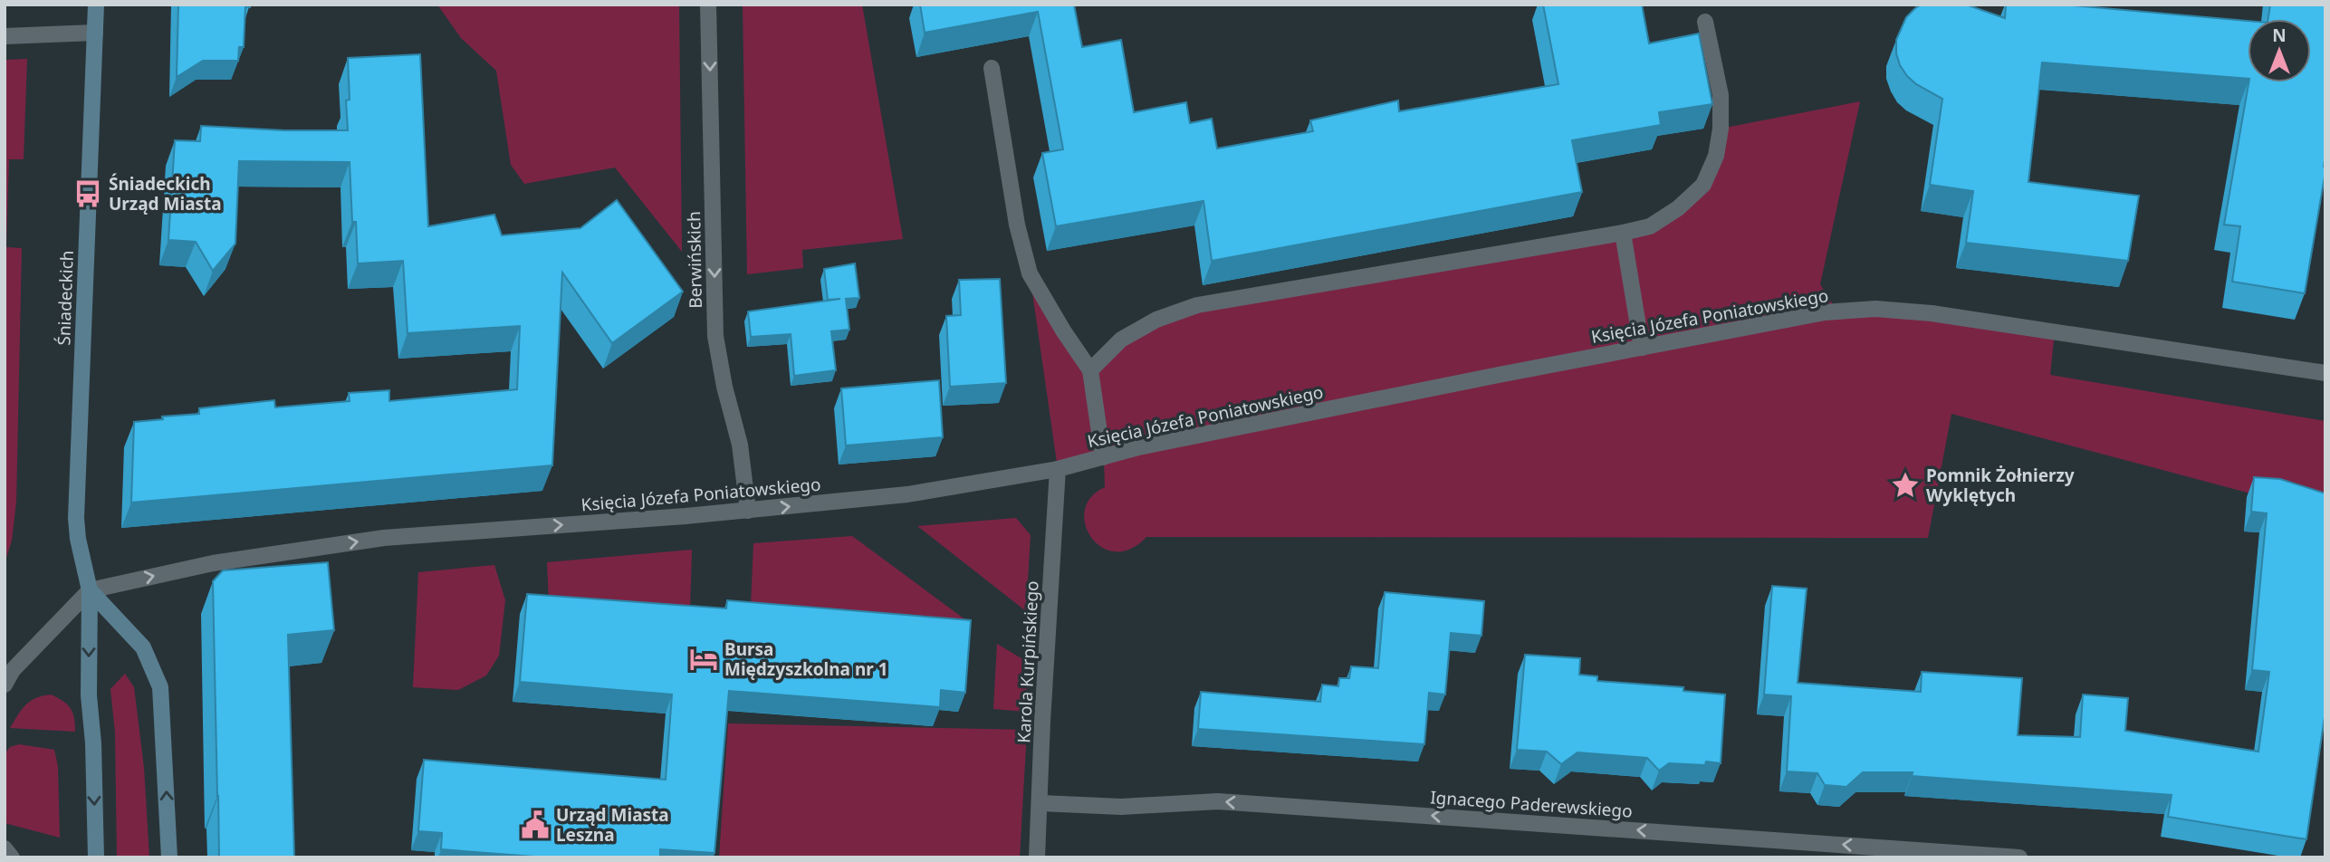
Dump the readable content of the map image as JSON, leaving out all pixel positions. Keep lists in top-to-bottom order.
{
  "streets": {
    "street": [
      "Berwińskich",
      "Śniadeckich",
      "Księcia Józefa Poniatowskiego",
      "Karola Kurpińskiego",
      "Ignacego Paderewskiego"
    ]
  },
  "crossings": [
    ["Berwińskich", "Księcia Józefa Poniatowskiego"],
    ["Śniadeckich", "Księcia Józefa Poniatowskiego"],
    ["Księcia Józefa Poniatowskiego", "Karola Kurpińskiego"],
    ["Karola Kurpińskiego", "Ignacego Paderewskiego"]
  ],
  "one_way": ["Berwińskich", "Księcia Józefa Poniatowskiego", "Ignacego Paderewskiego"],
  "places": {
    "bus stop": ["Śniadeckich Urząd Miasta"],
    "place": ["Pomnik Żołnierzy Wyklętych"],
    "hotel": ["Bursa Międzyszkolna nr 1"],
    "public building": ["Urząd Miasta Leszna"]
  },
  "north": "top"
}
